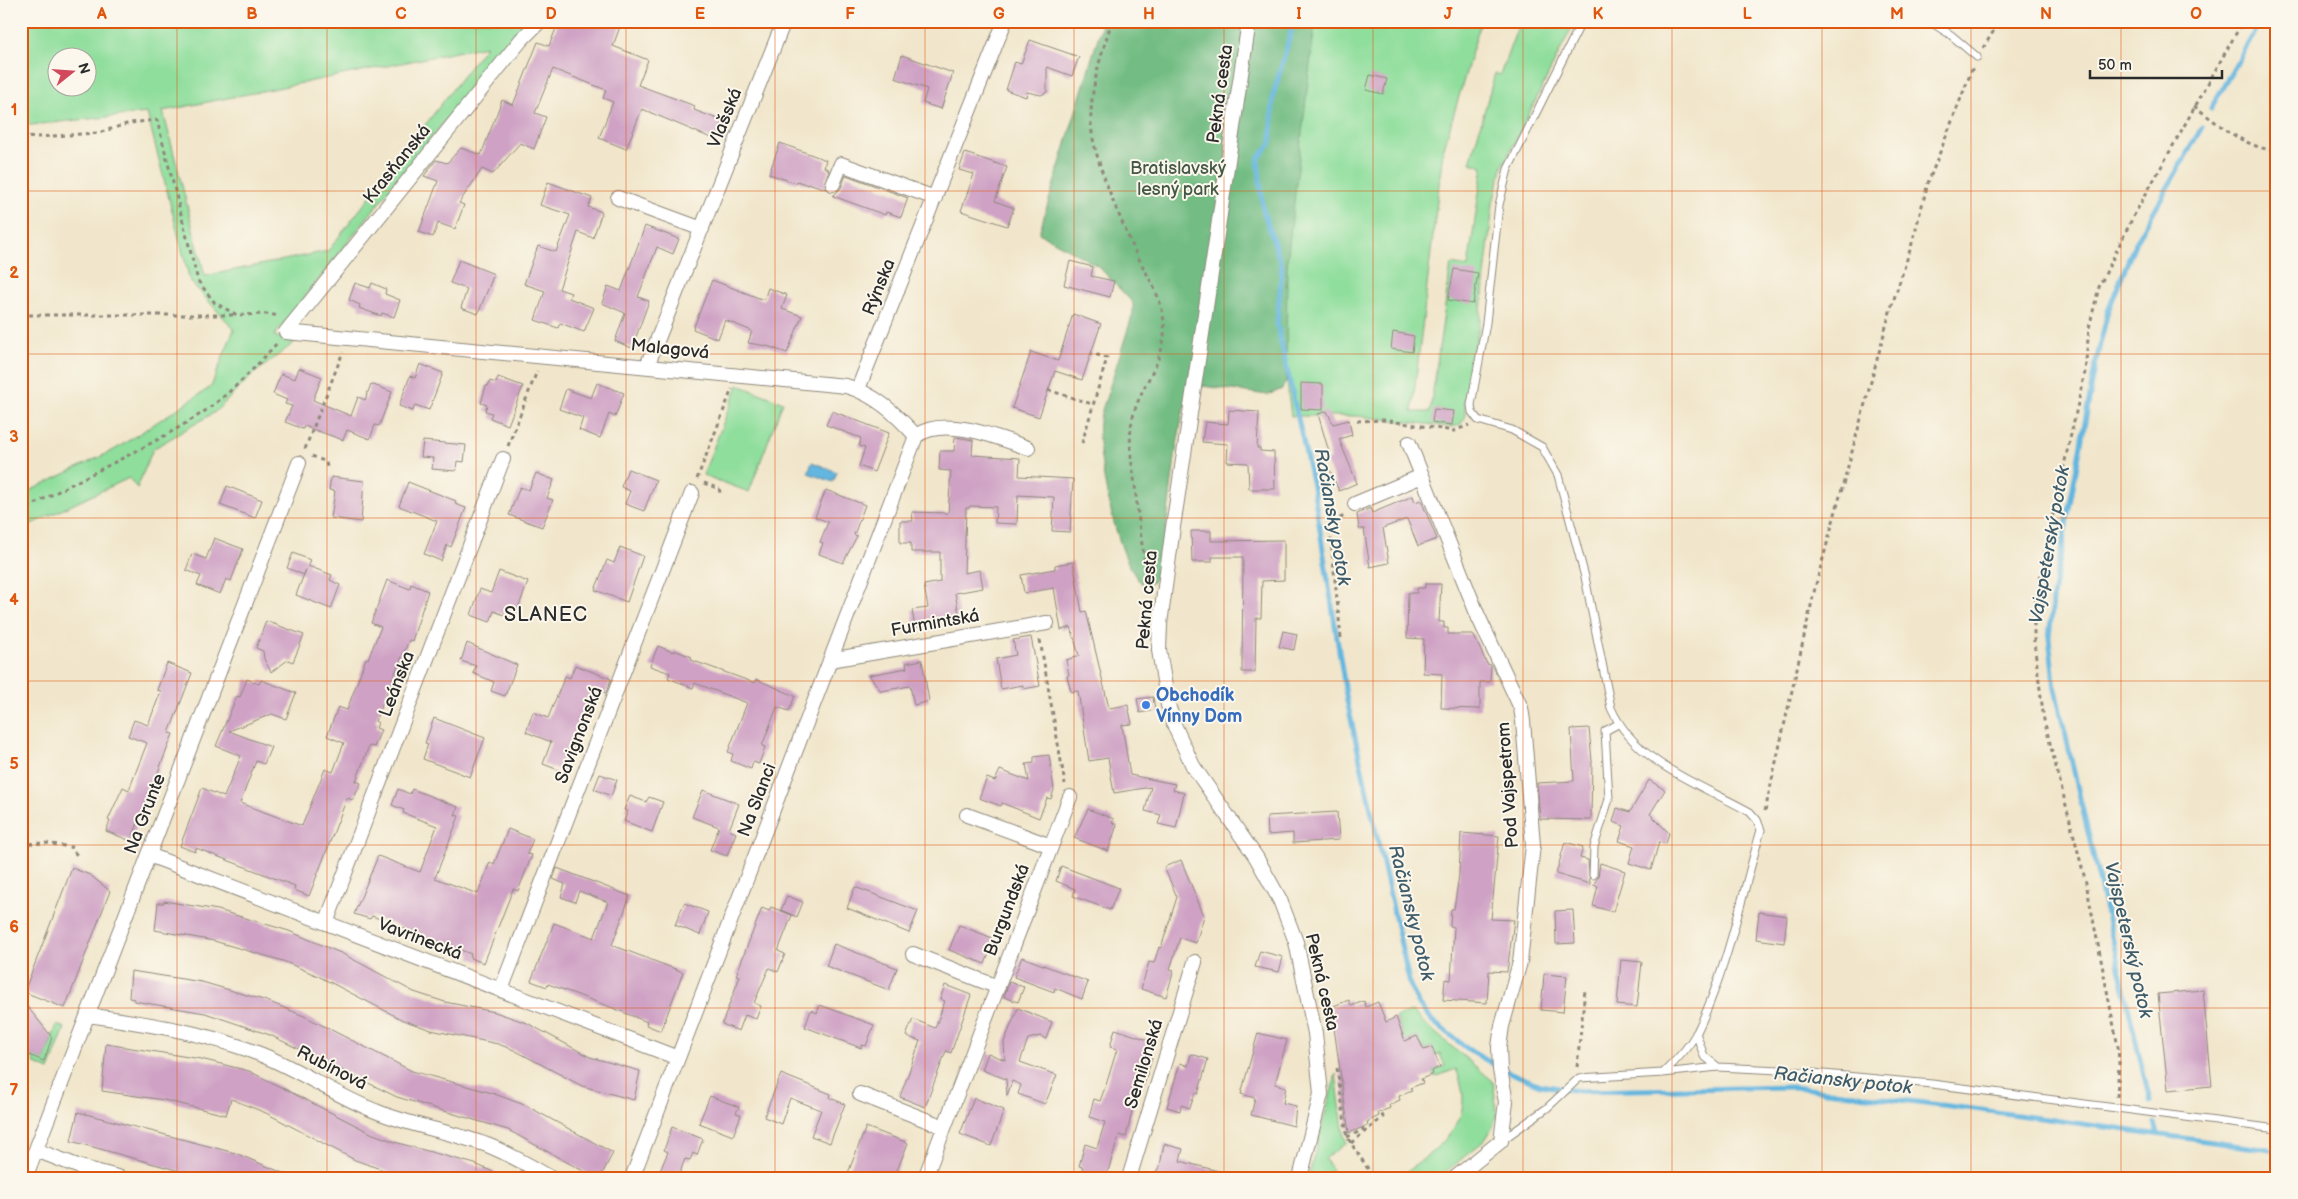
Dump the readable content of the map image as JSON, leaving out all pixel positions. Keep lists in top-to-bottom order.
{
  "streets": {
    "street": [
      "Pekná cesta",
      "Vlašská",
      "Krasňanská",
      "Rýnska",
      "Malagová",
      "Furmintská",
      "Leánska",
      "Savignonská",
      "Pod Vajspetrom",
      "Na Slanci",
      "Na Grunte",
      "Burgundská",
      "Vavrinecká",
      "Semilonská",
      "Rubínová"
    ]
  },
  "crossings": [
    ["Vlašská", "Malagová"],
    ["Krasňanská", "Malagová"],
    ["Rýnska", "Malagová"],
    ["Malagová", "Na Slanci"],
    ["Furmintská", "Na Slanci"],
    ["Leánska", "Vavrinecká"],
    ["Savignonská", "Vavrinecká"],
    ["Na Slanci", "Vavrinecká"],
    ["Na Grunte", "Vavrinecká"],
    ["Na Grunte", "Rubínová"]
  ],
  "districts": ["SLANEC"],
  "water": ["Račiansky potok", "Vajspeterský potok"],
  "parks": ["Bratislavský lesný park"],
  "places": ["Obchodík Vínny Dom"],
  "scale_bar": "50 m",
  "north": "right",
  "grid": {
    "columns": [
      "A",
      "B",
      "C",
      "D",
      "E",
      "F",
      "G",
      "H",
      "I",
      "J",
      "K",
      "L",
      "M",
      "N",
      "O"
    ],
    "rows": [
      "1",
      "2",
      "3",
      "4",
      "5",
      "6",
      "7"
    ]
  }
}
